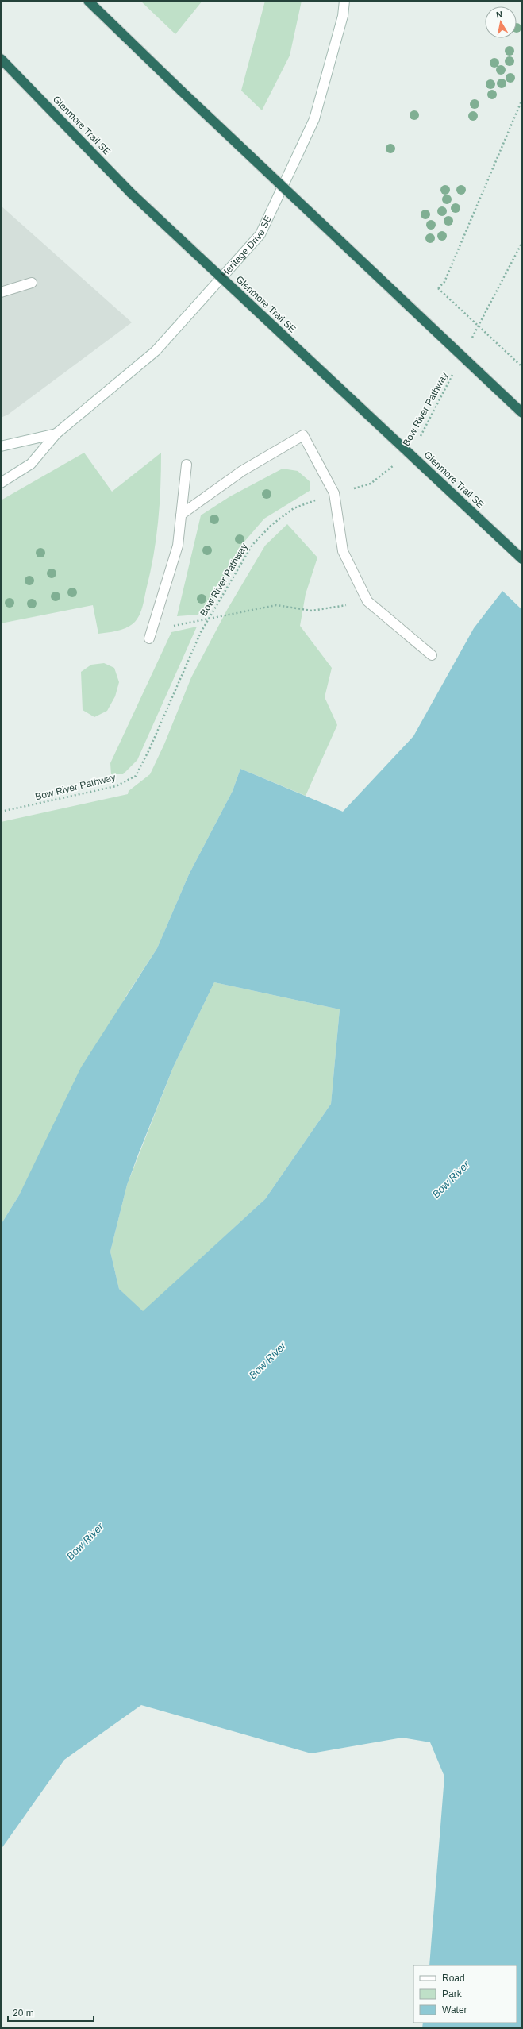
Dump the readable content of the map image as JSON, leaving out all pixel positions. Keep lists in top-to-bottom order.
{
  "streets": {
    "highway": ["Glenmore Trail SE"],
    "main road": ["Heritage Drive SE"],
    "path": ["Bow River Pathway"]
  },
  "water": ["Bow River"],
  "legend": ["Road", "Park", "Water"],
  "scale_bar": "20 m",
  "north": "top"
}
